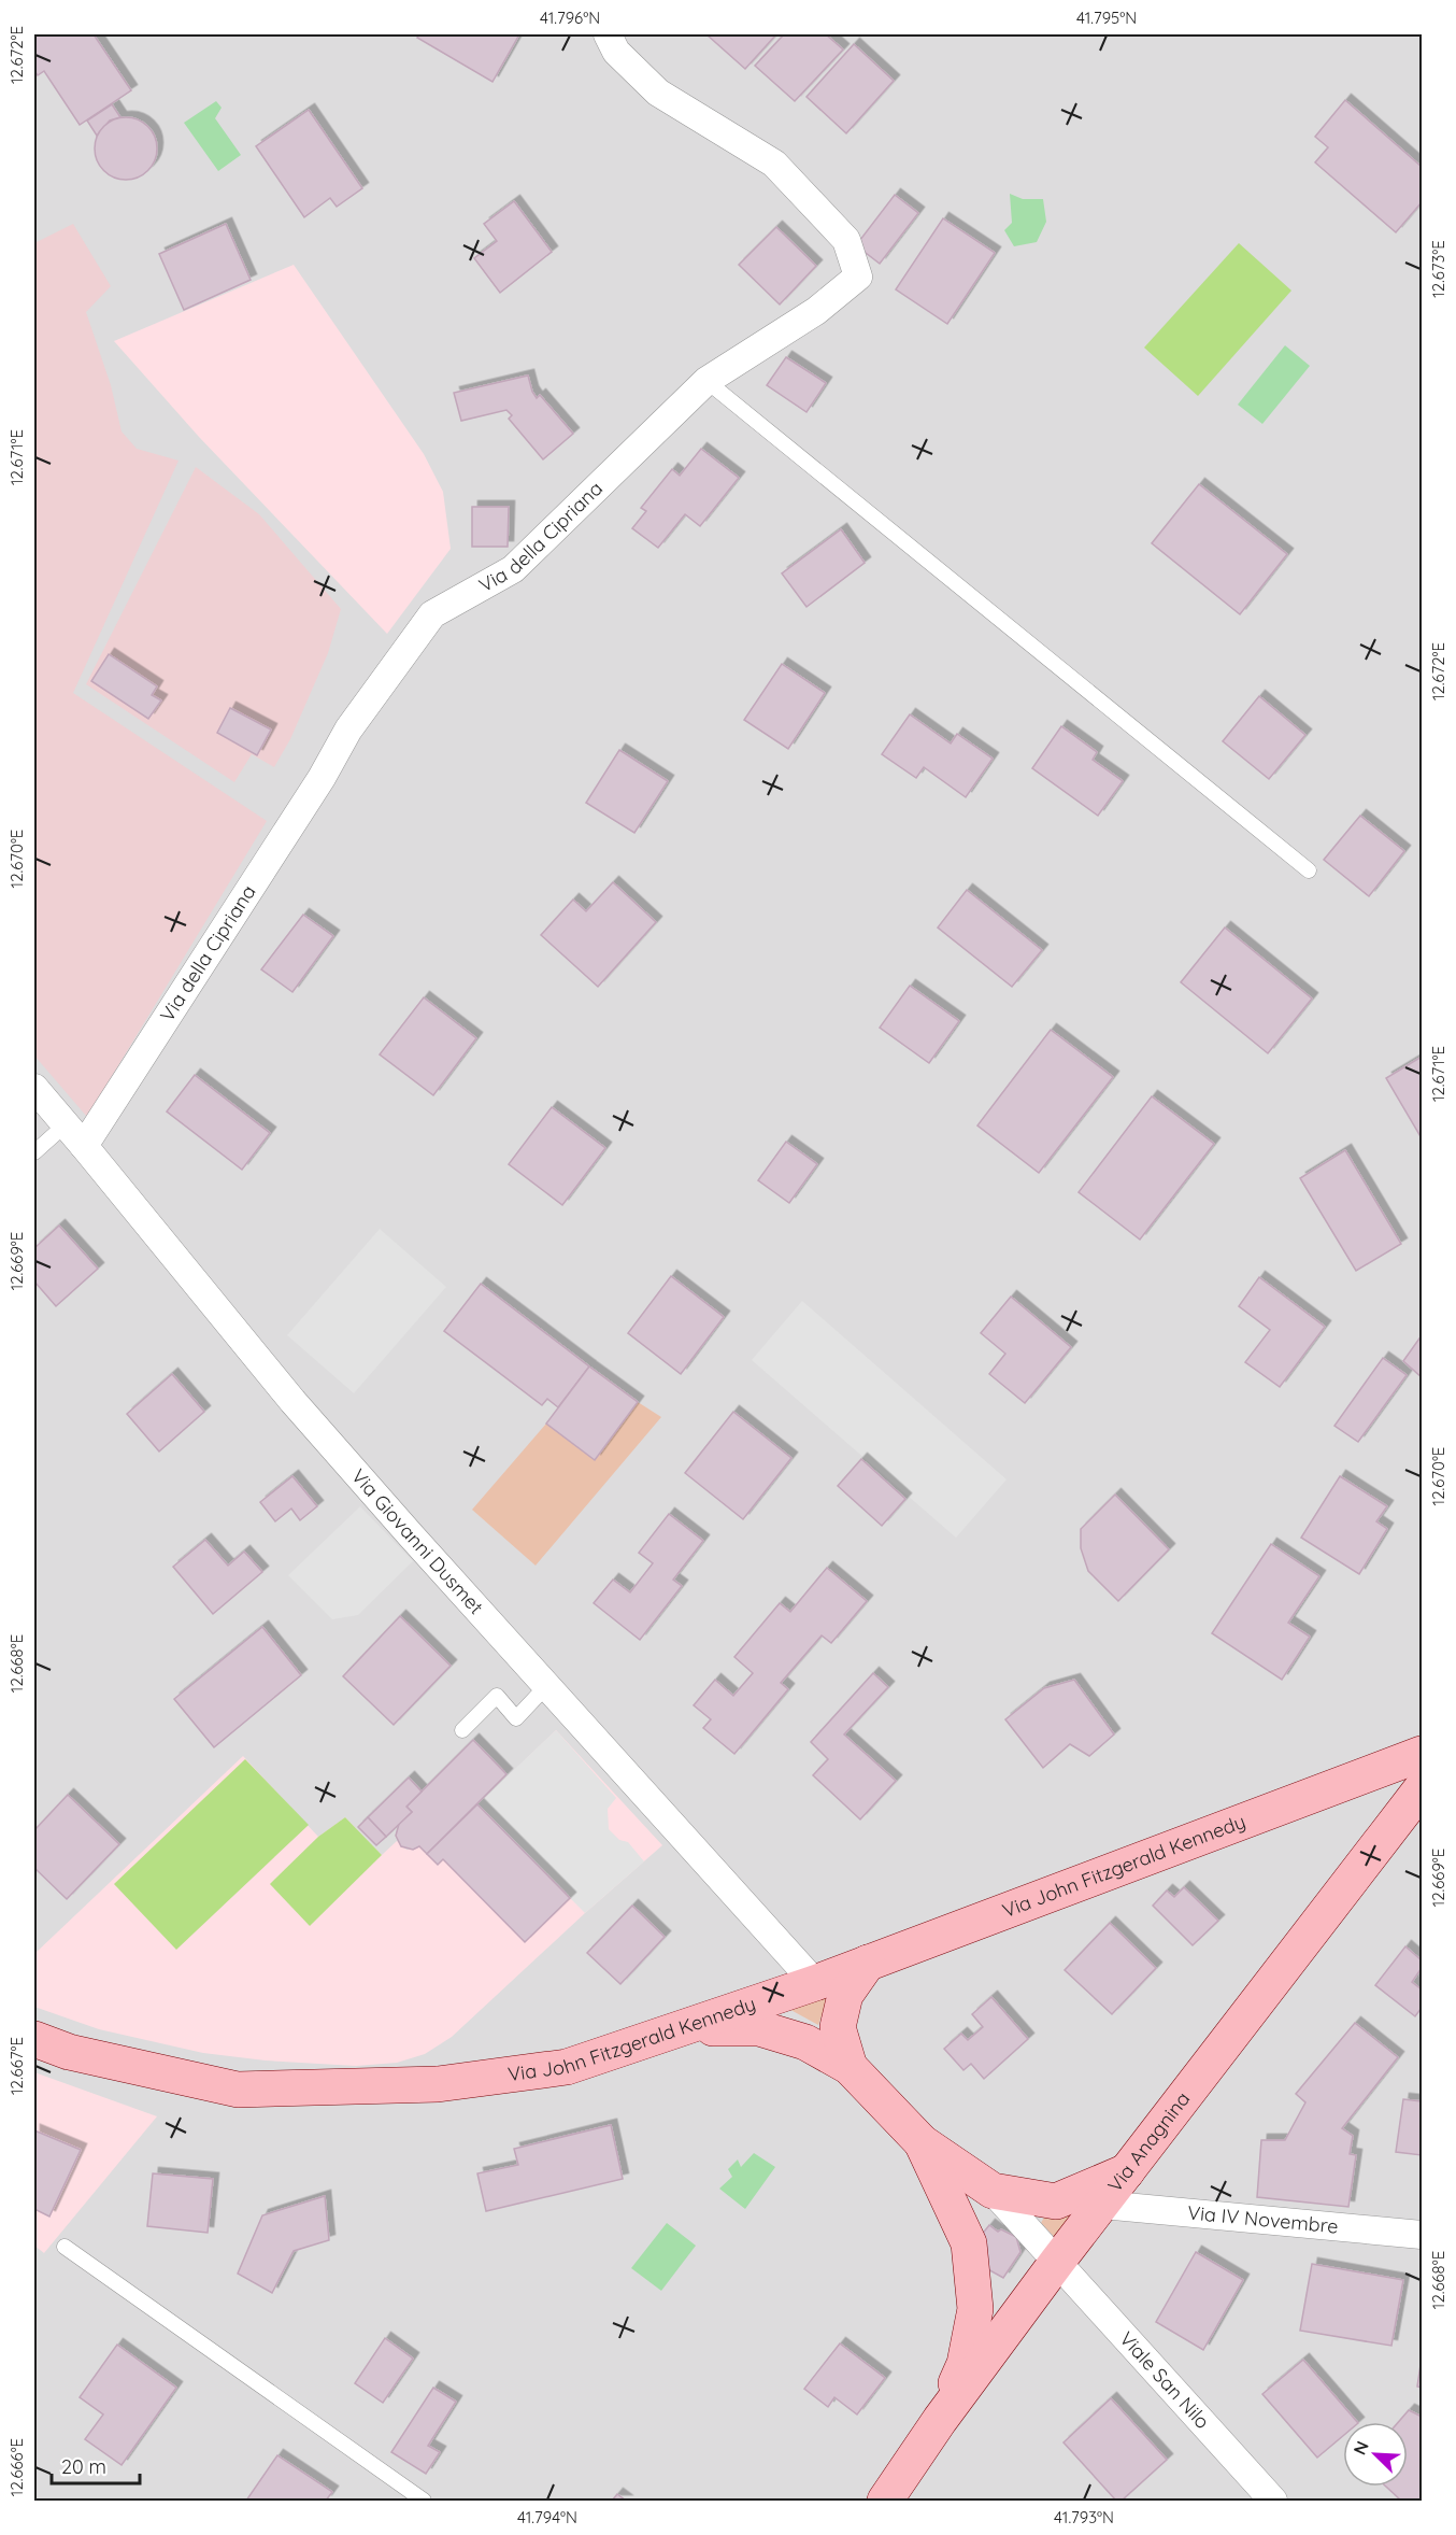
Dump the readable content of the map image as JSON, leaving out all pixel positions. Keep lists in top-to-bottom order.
{
  "streets": {
    "main road": ["Via John Fitzgerald Kennedy", "Via Anagnina"],
    "street": [
      "Via della Cipriana",
      "Via Giovanni Dusmet",
      "Via IV Novembre",
      "Viale San Nilo"
    ]
  },
  "crossings": [
    ["Via della Cipriana", "Via Giovanni Dusmet"],
    ["Via Giovanni Dusmet", "Via John Fitzgerald Kennedy"],
    ["Via Anagnina", "Via IV Novembre"],
    ["Via Anagnina", "Viale San Nilo"]
  ],
  "scale_bar": "20 m",
  "north": "top left",
  "coordinates": [
    "41.796°N",
    "41.795°N",
    "12.672°E",
    "12.673°E",
    "12.671°E",
    "12.670°E",
    "12.669°E",
    "12.668°E",
    "12.667°E",
    "12.666°E",
    "41.794°N",
    "41.793°N"
  ]
}
